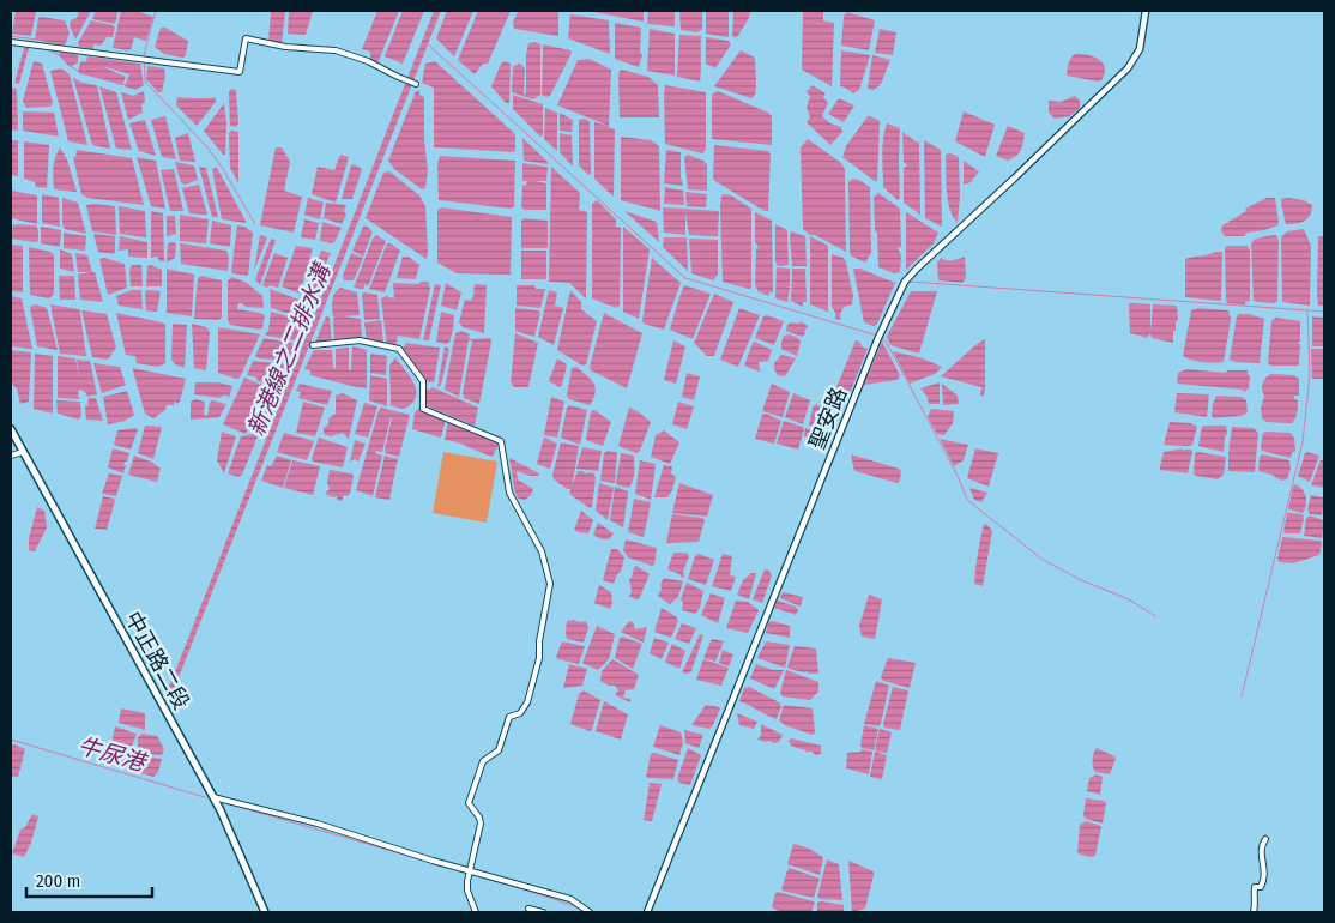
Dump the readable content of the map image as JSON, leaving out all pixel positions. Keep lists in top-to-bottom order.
{
  "streets": {
    "main road": ["中正路二段"],
    "street": ["聖安路"]
  },
  "water": ["新港線之二排水溝", "牛尿港"],
  "scale_bar": "200 m"
}
